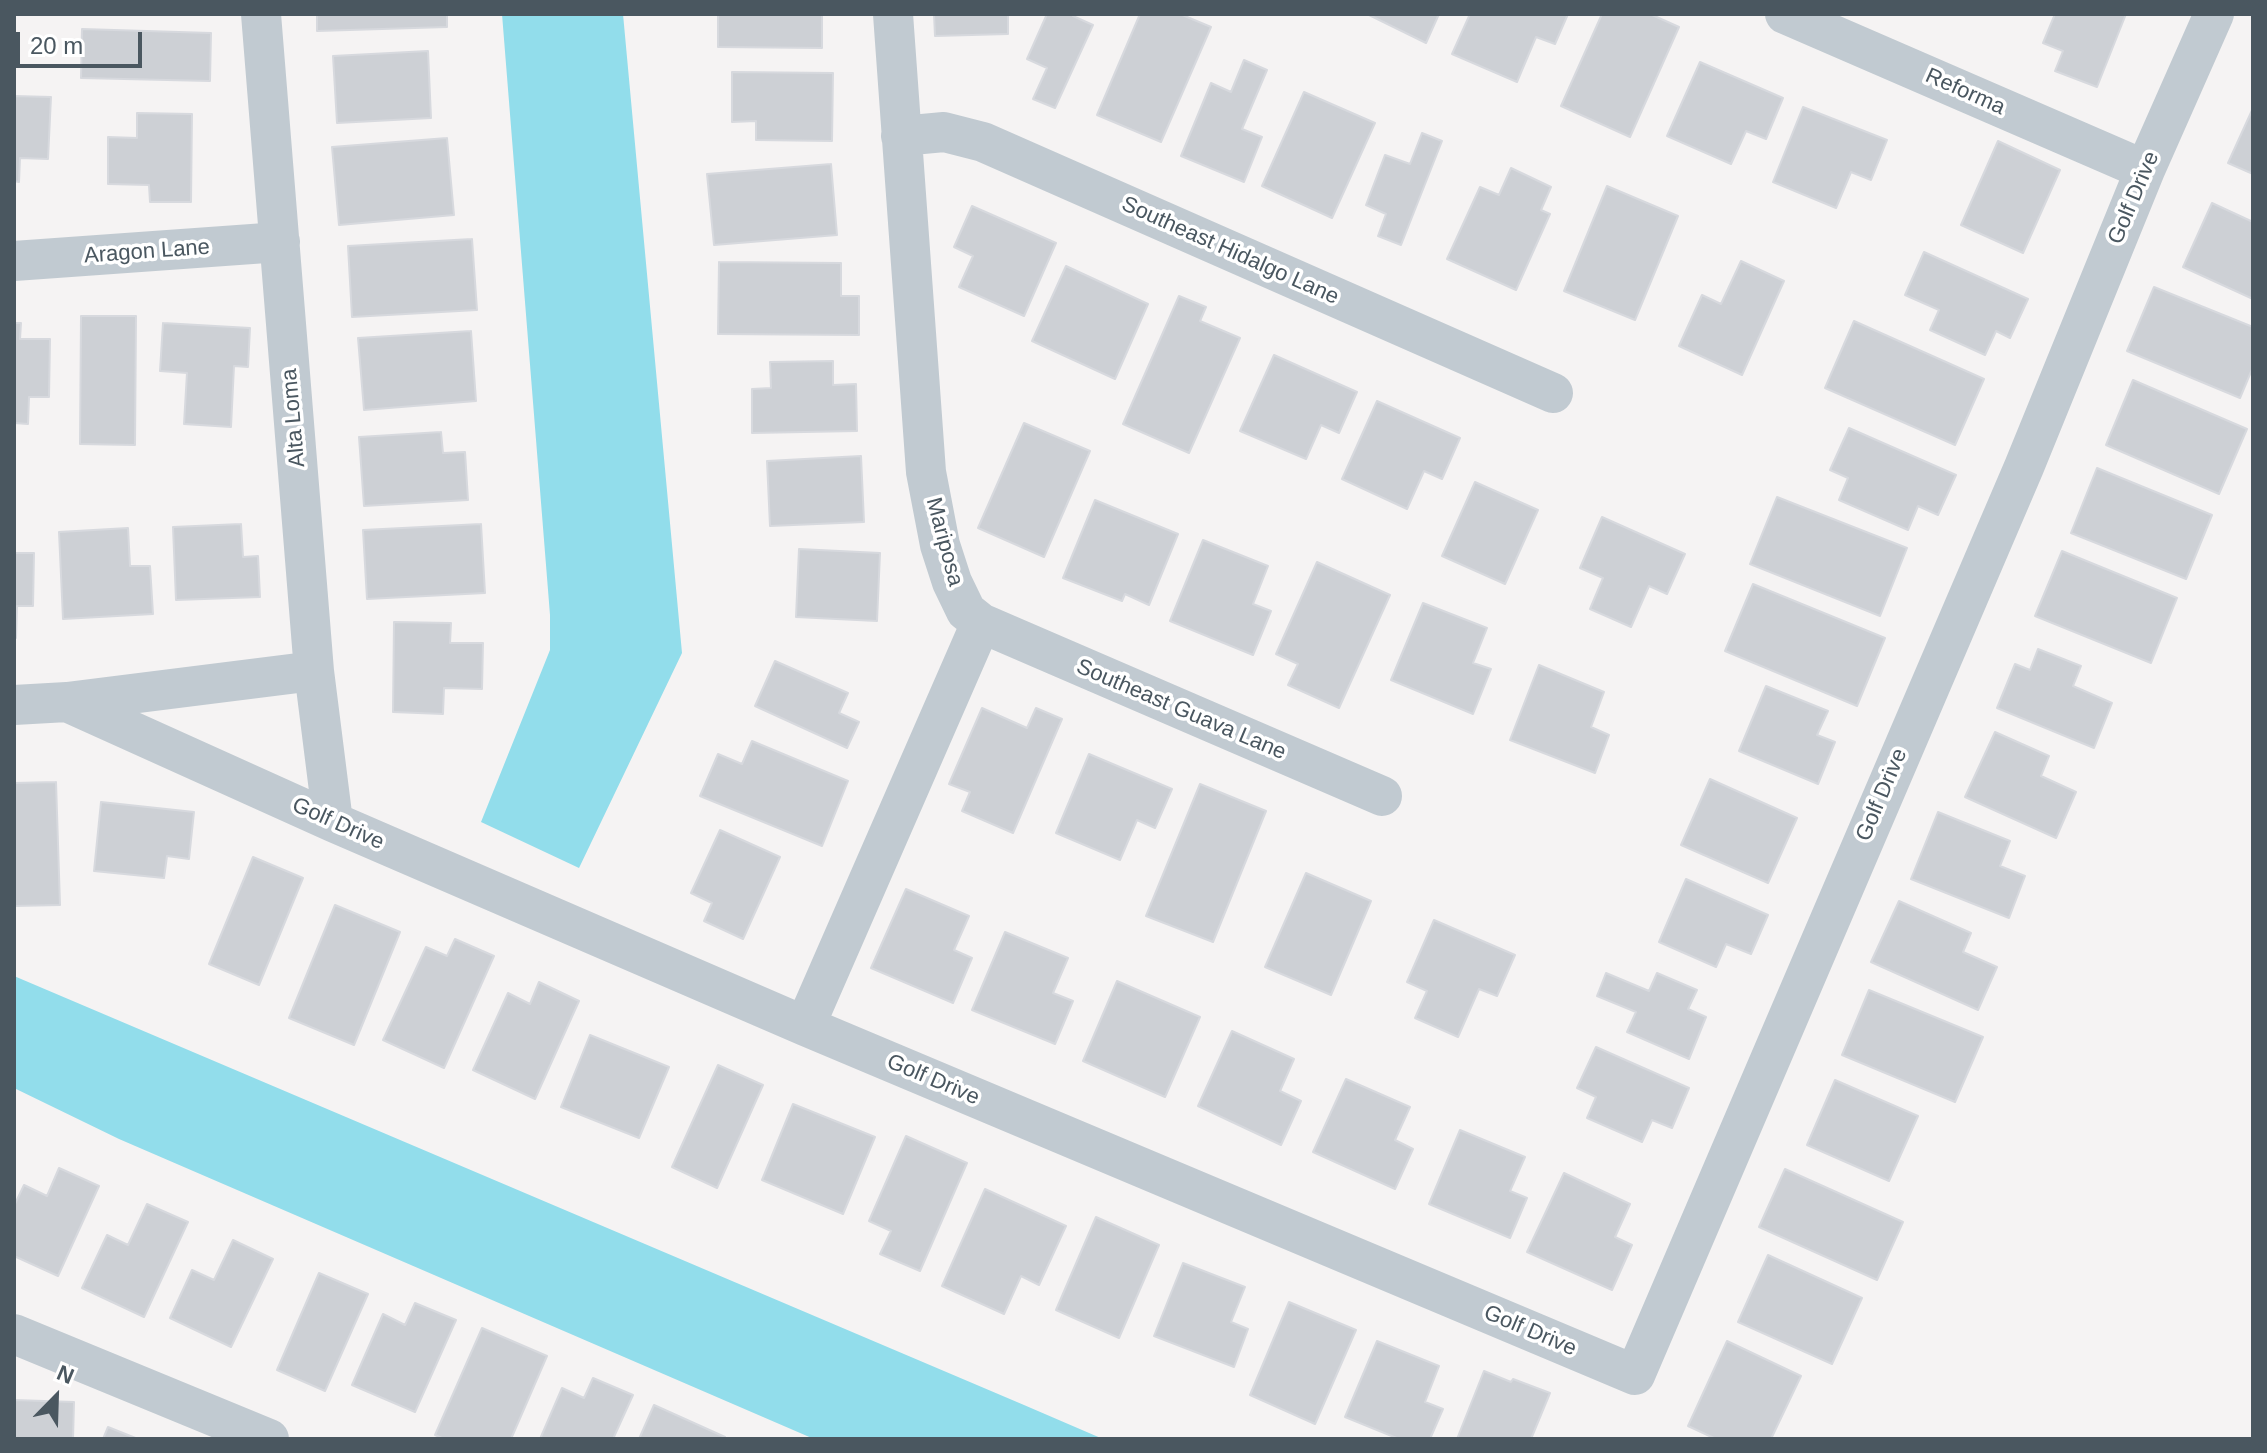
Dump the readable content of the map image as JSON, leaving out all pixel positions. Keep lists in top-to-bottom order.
{
  "streets": {
    "street": [
      "Reforma",
      "Golf Drive",
      "Southeast Hidalgo Lane",
      "Aragon Lane",
      "Alta Loma",
      "Mariposa",
      "Southeast Guava Lane"
    ]
  },
  "crossings": [
    ["Reforma", "Golf Drive"],
    ["Golf Drive", "Alta Loma"],
    ["Southeast Hidalgo Lane", "Mariposa"],
    ["Aragon Lane", "Alta Loma"],
    ["Mariposa", "Southeast Guava Lane"]
  ],
  "scale_bar": "20 m",
  "north": "top right"
}
